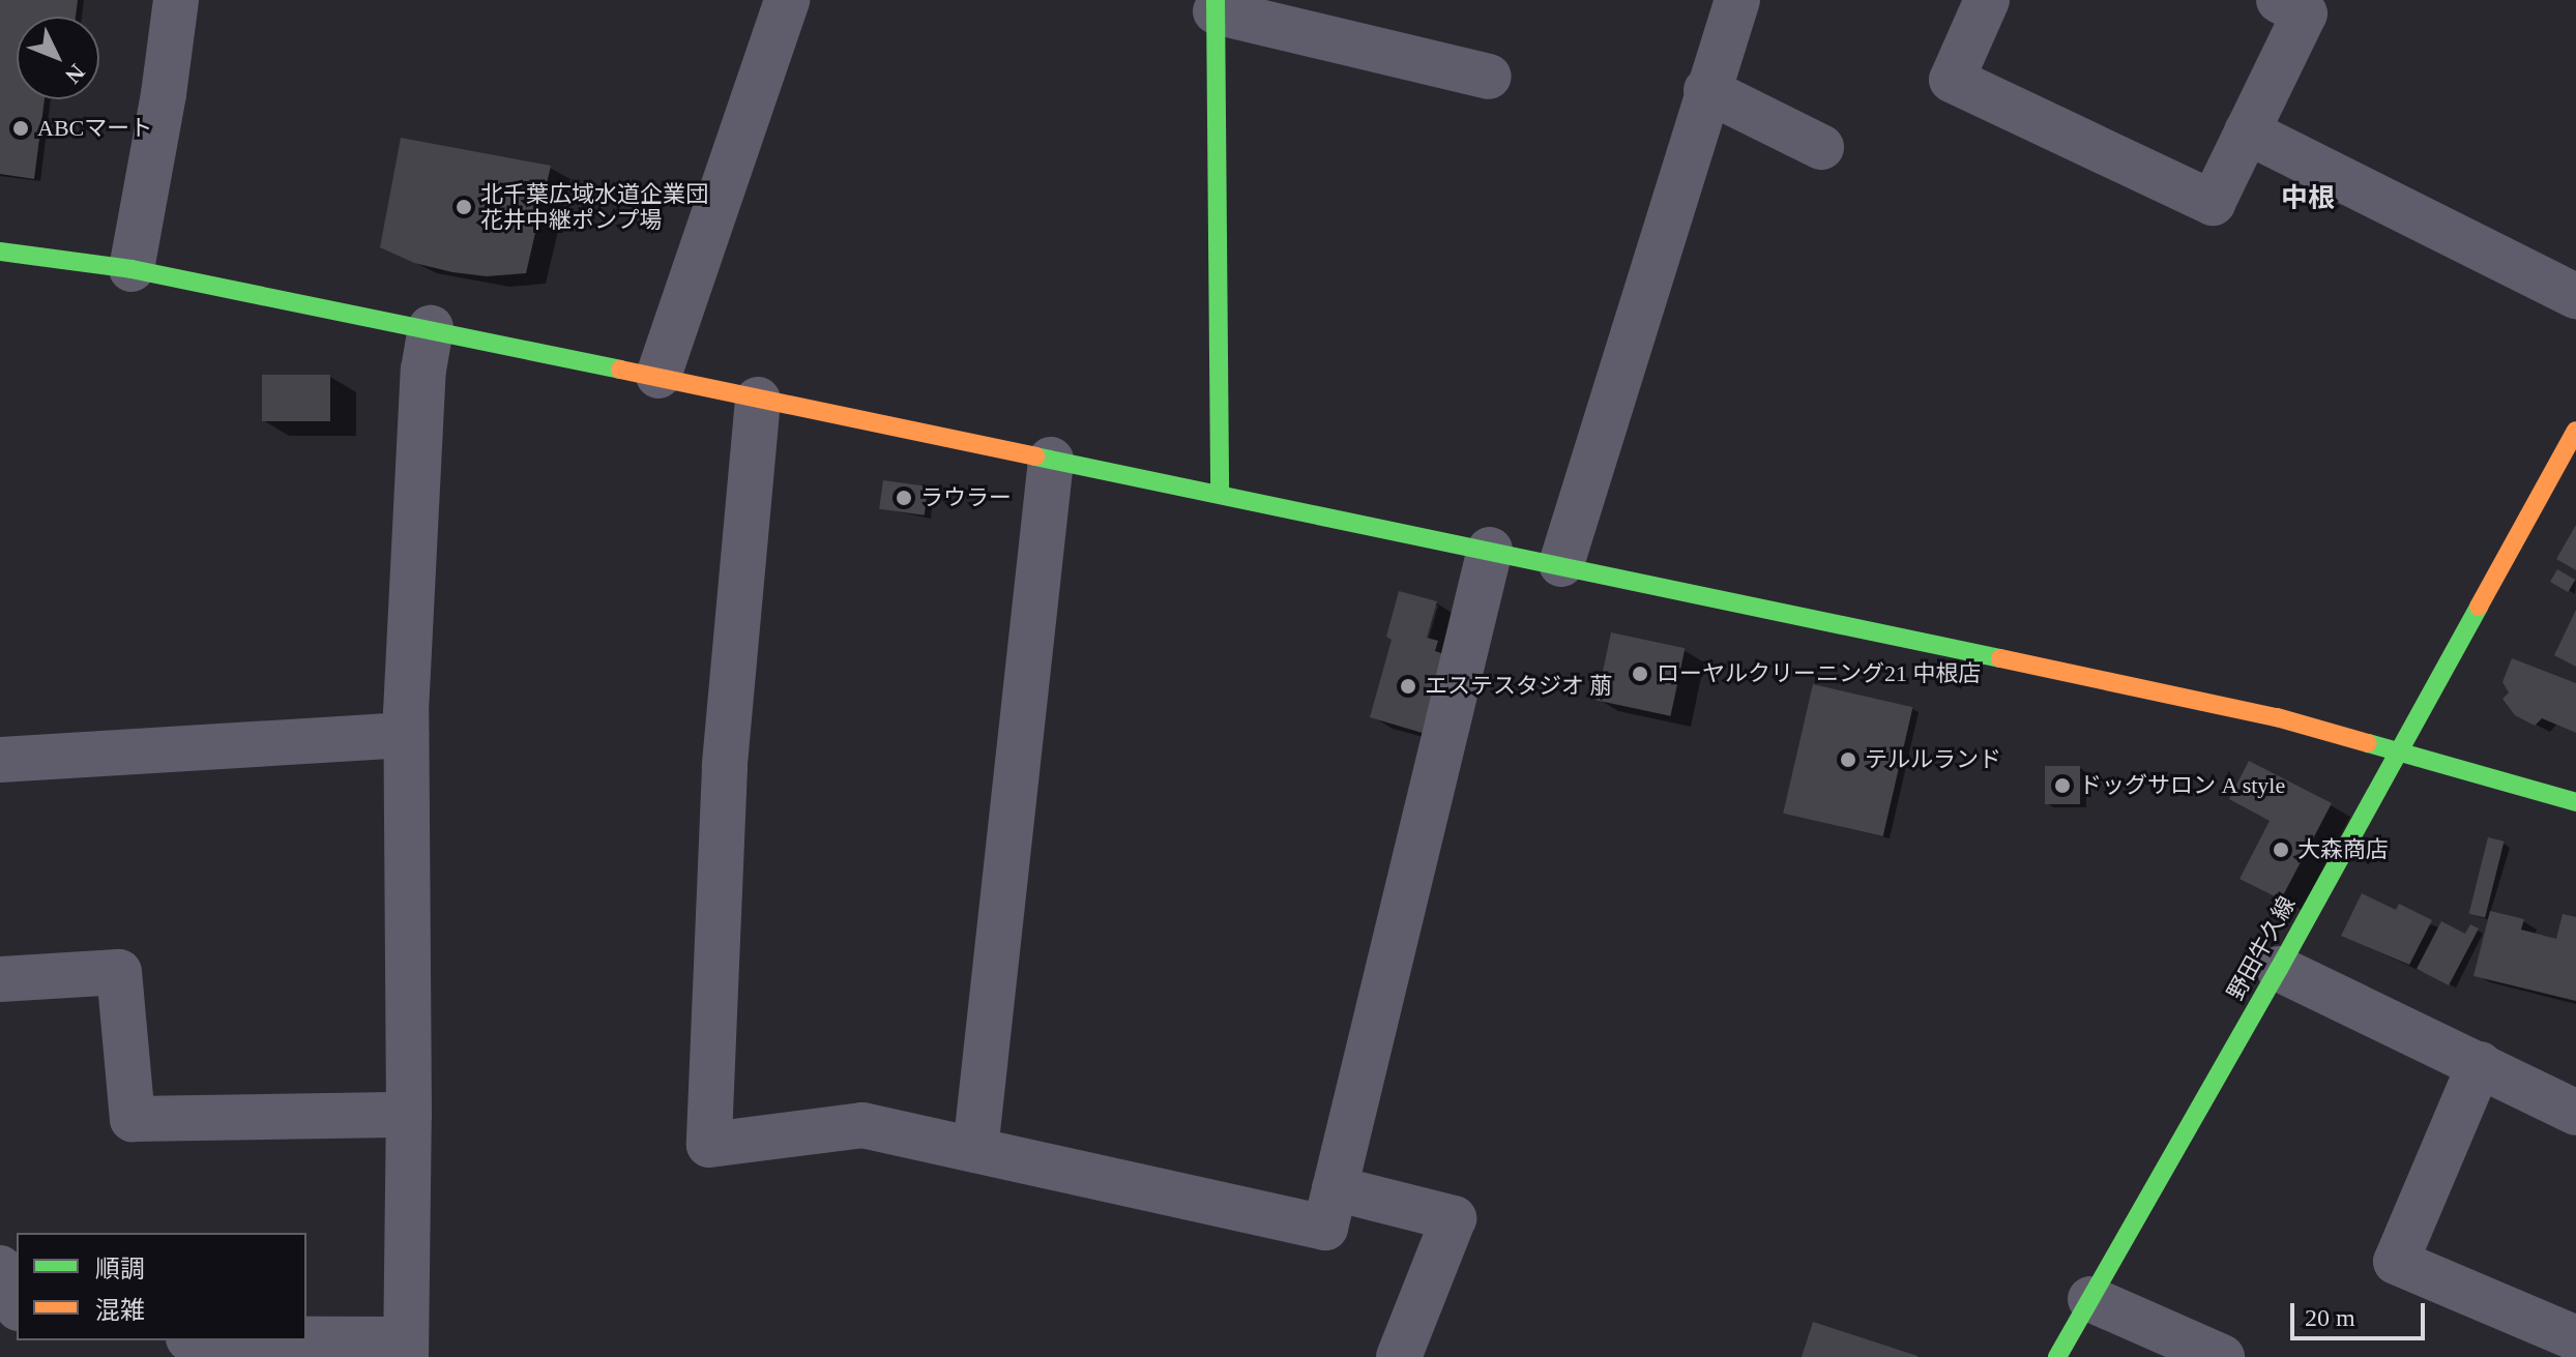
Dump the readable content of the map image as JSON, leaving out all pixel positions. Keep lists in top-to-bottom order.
{
  "streets": {
    "street": ["野田牛久線"]
  },
  "districts": ["中根"],
  "places": [
    "ABCマート",
    "北千葉広域水道企業団 花井中継ポンプ場",
    "ラウラー",
    "ローヤルクリーニング21 中根店",
    "エステスタジオ 萠",
    "テルルランド",
    "ドッグサロン A style",
    "大森商店"
  ],
  "legend": ["順調", "混雑"],
  "scale_bar": "20 m",
  "north": "bottom right"
}
